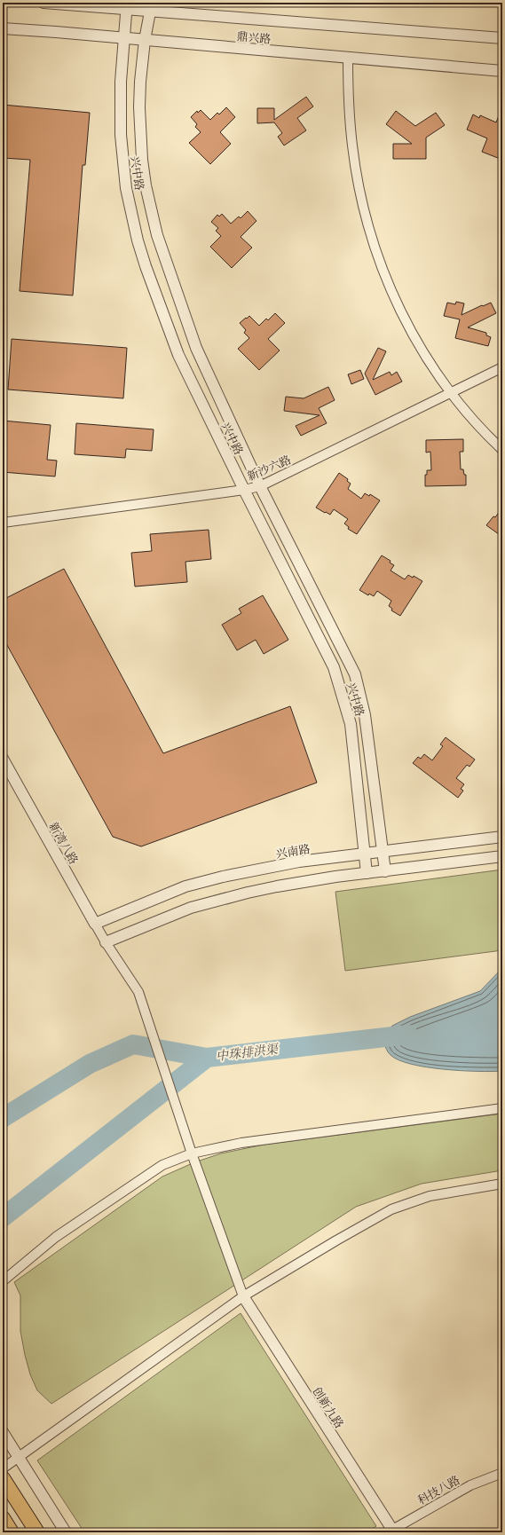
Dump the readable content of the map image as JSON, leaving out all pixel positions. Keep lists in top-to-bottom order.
{
  "streets": {
    "street": [
      "鼎兴路",
      "兴中路",
      "新沙六路",
      "新湾八路",
      "兴南路",
      "创新九路",
      "科技八路"
    ]
  },
  "crossings": [
    ["鼎兴路", "兴中路"],
    ["兴中路", "新沙六路"],
    ["兴中路", "兴南路"],
    ["新湾八路", "兴南路"],
    ["创新九路", "科技八路"]
  ],
  "water": ["中珠排洪渠"]
}
